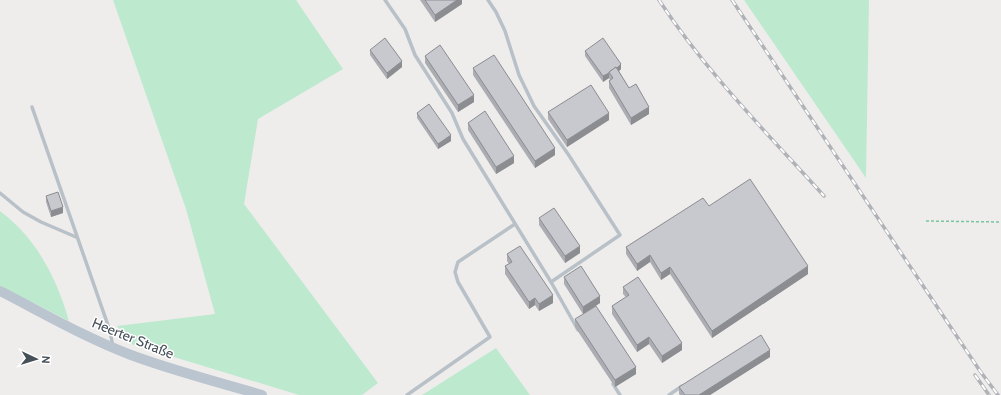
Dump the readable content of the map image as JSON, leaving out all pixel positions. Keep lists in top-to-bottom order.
{
  "streets": {
    "main road": ["Heerter Straße"]
  },
  "north": "right"
}
